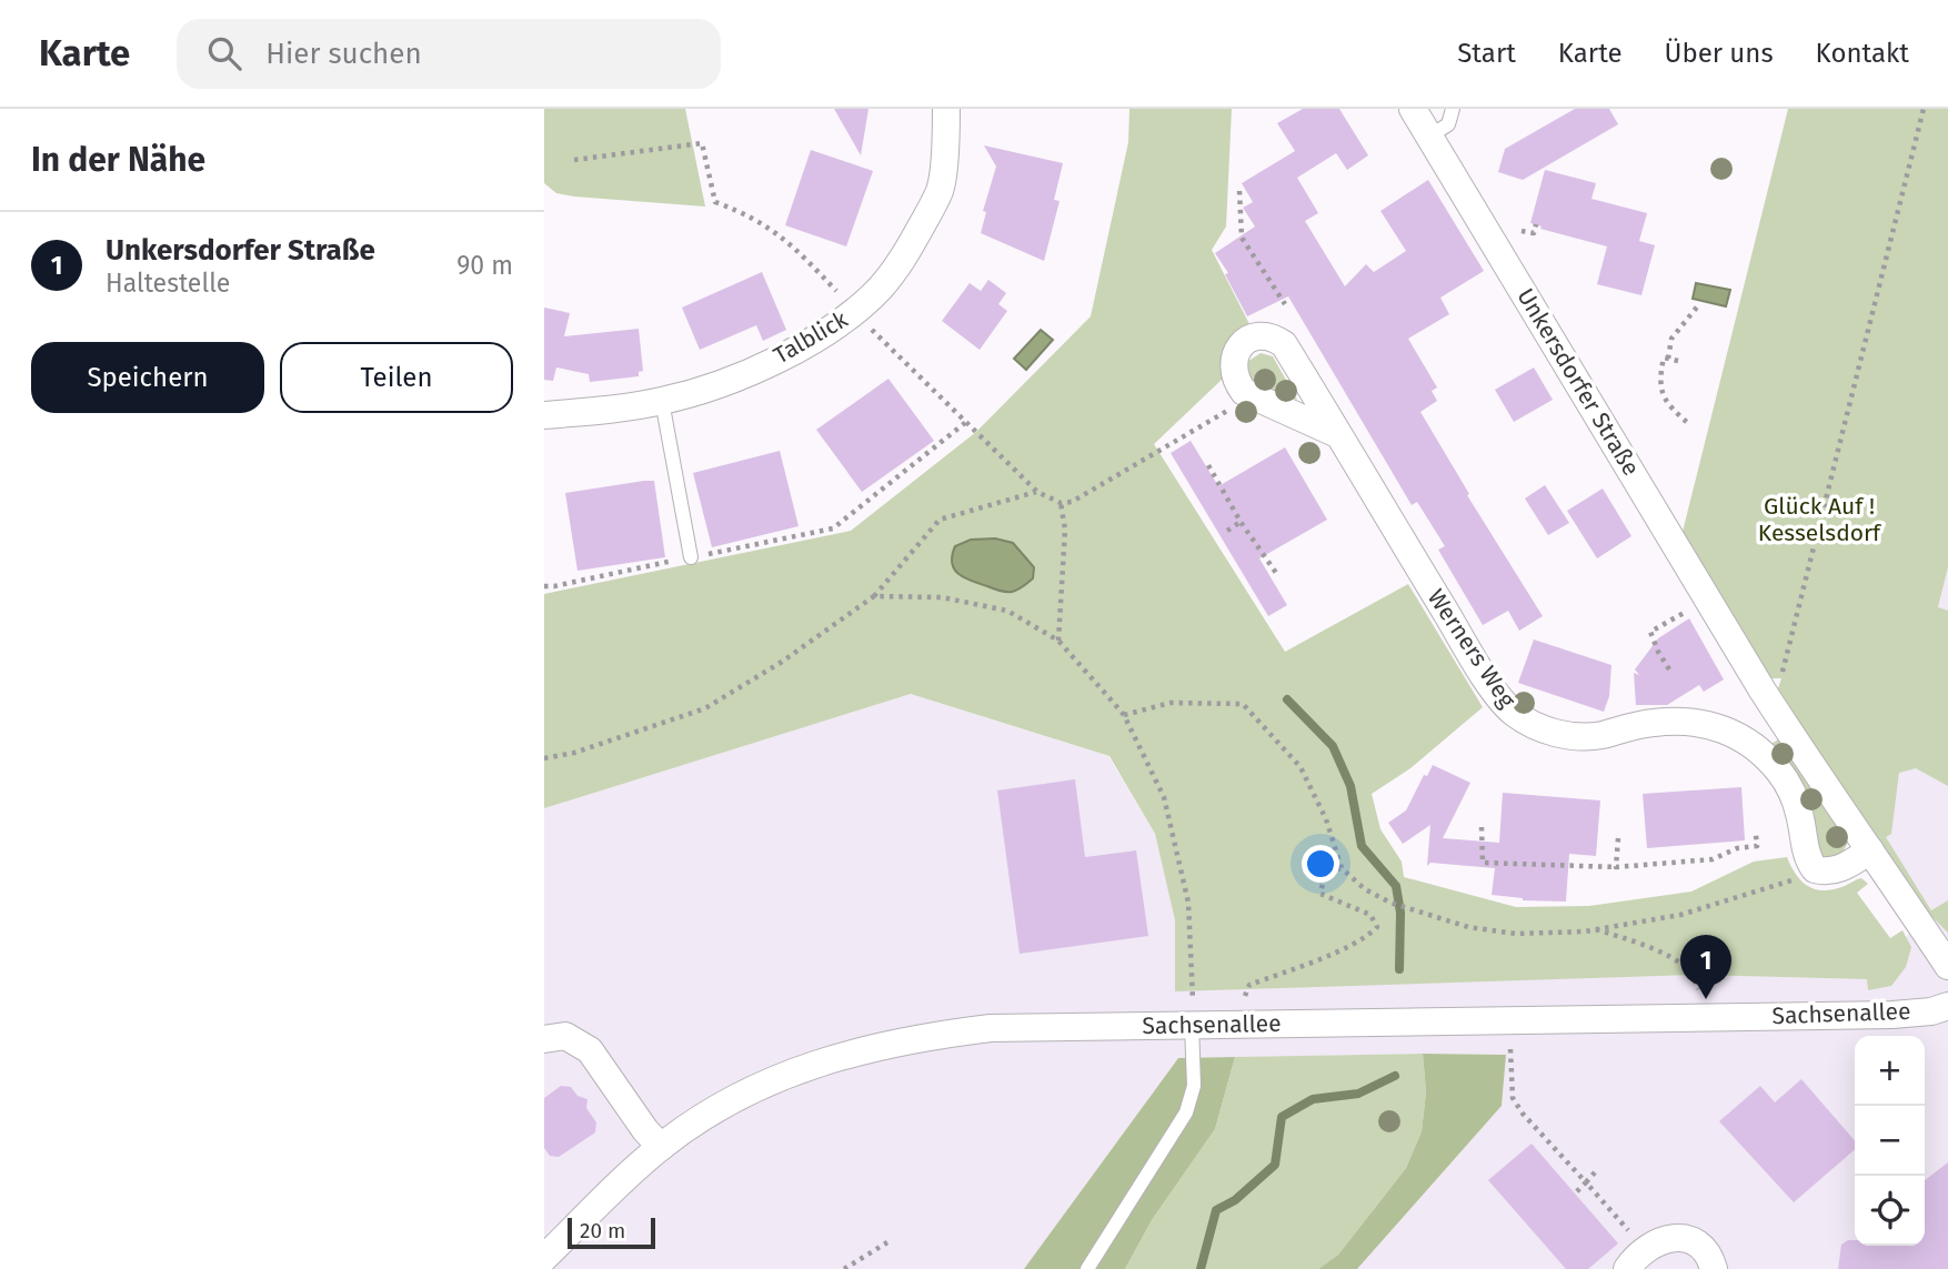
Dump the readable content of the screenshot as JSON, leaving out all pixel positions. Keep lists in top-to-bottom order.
{
  "streets": {
    "street": [
      "Talblick",
      "Unkersdorfer Straße",
      "Werners Weg",
      "Sachsenallee"
    ]
  },
  "crossings": [
    ["Unkersdorfer Straße", "Werners Weg"]
  ],
  "parks": ["Glück Auf ! Kesselsdorf"],
  "scale_bar": "20 m",
  "page": {
    "header": "Karte",
    "search": "Hier suchen",
    "nav": [
      "Start",
      "Karte",
      "Über uns",
      "Kontakt"
    ],
    "heading": "In der Nähe",
    "list": [
      {
        "mark": "1",
        "name": "Unkersdorfer Straße",
        "note": "Haltestelle",
        "value": "90 m"
      }
    ],
    "buttons": ["Speichern", "Teilen"],
    "pins": "1",
    "map_buttons": ["+", "−"],
    "scale": "20 m"
  }
}
